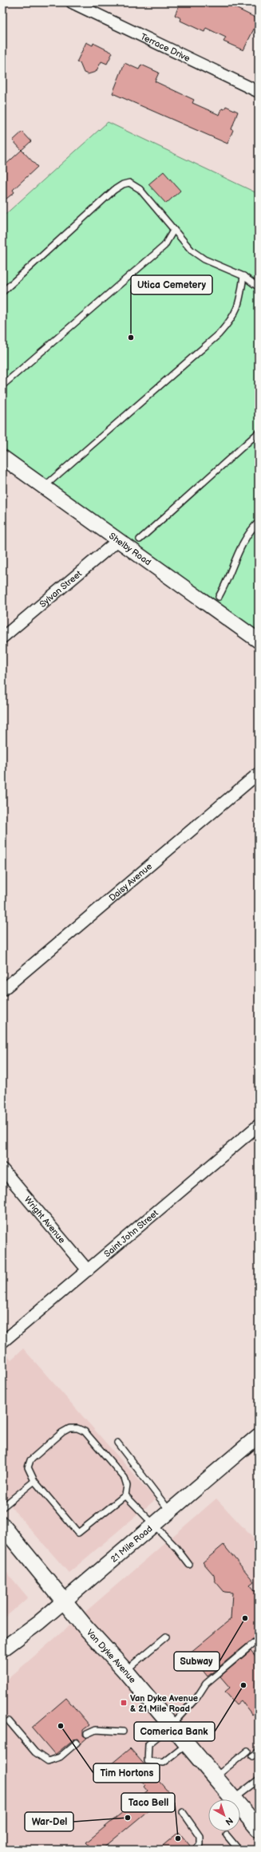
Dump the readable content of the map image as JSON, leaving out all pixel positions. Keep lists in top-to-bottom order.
{
  "streets": {
    "main road": ["Van Dyke Avenue"],
    "street": [
      "Terrace Drive",
      "Shelby Road",
      "Sylvan Street",
      "Daisy Avenue",
      "Wright Avenue",
      "Saint John Street",
      "21 Mile Road"
    ]
  },
  "crossings": [
    ["Shelby Road", "Sylvan Street"],
    ["Wright Avenue", "Saint John Street"],
    ["21 Mile Road", "Van Dyke Avenue"]
  ],
  "places": {
    "other": [
      "Utica Cemetery",
      "Subway",
      "Comerica Bank",
      "Tim Hortons",
      "War-Del",
      "Taco Bell"
    ],
    "transit": ["Van Dyke Avenue & 21 Mile Road"]
  },
  "north": "bottom right"
}
